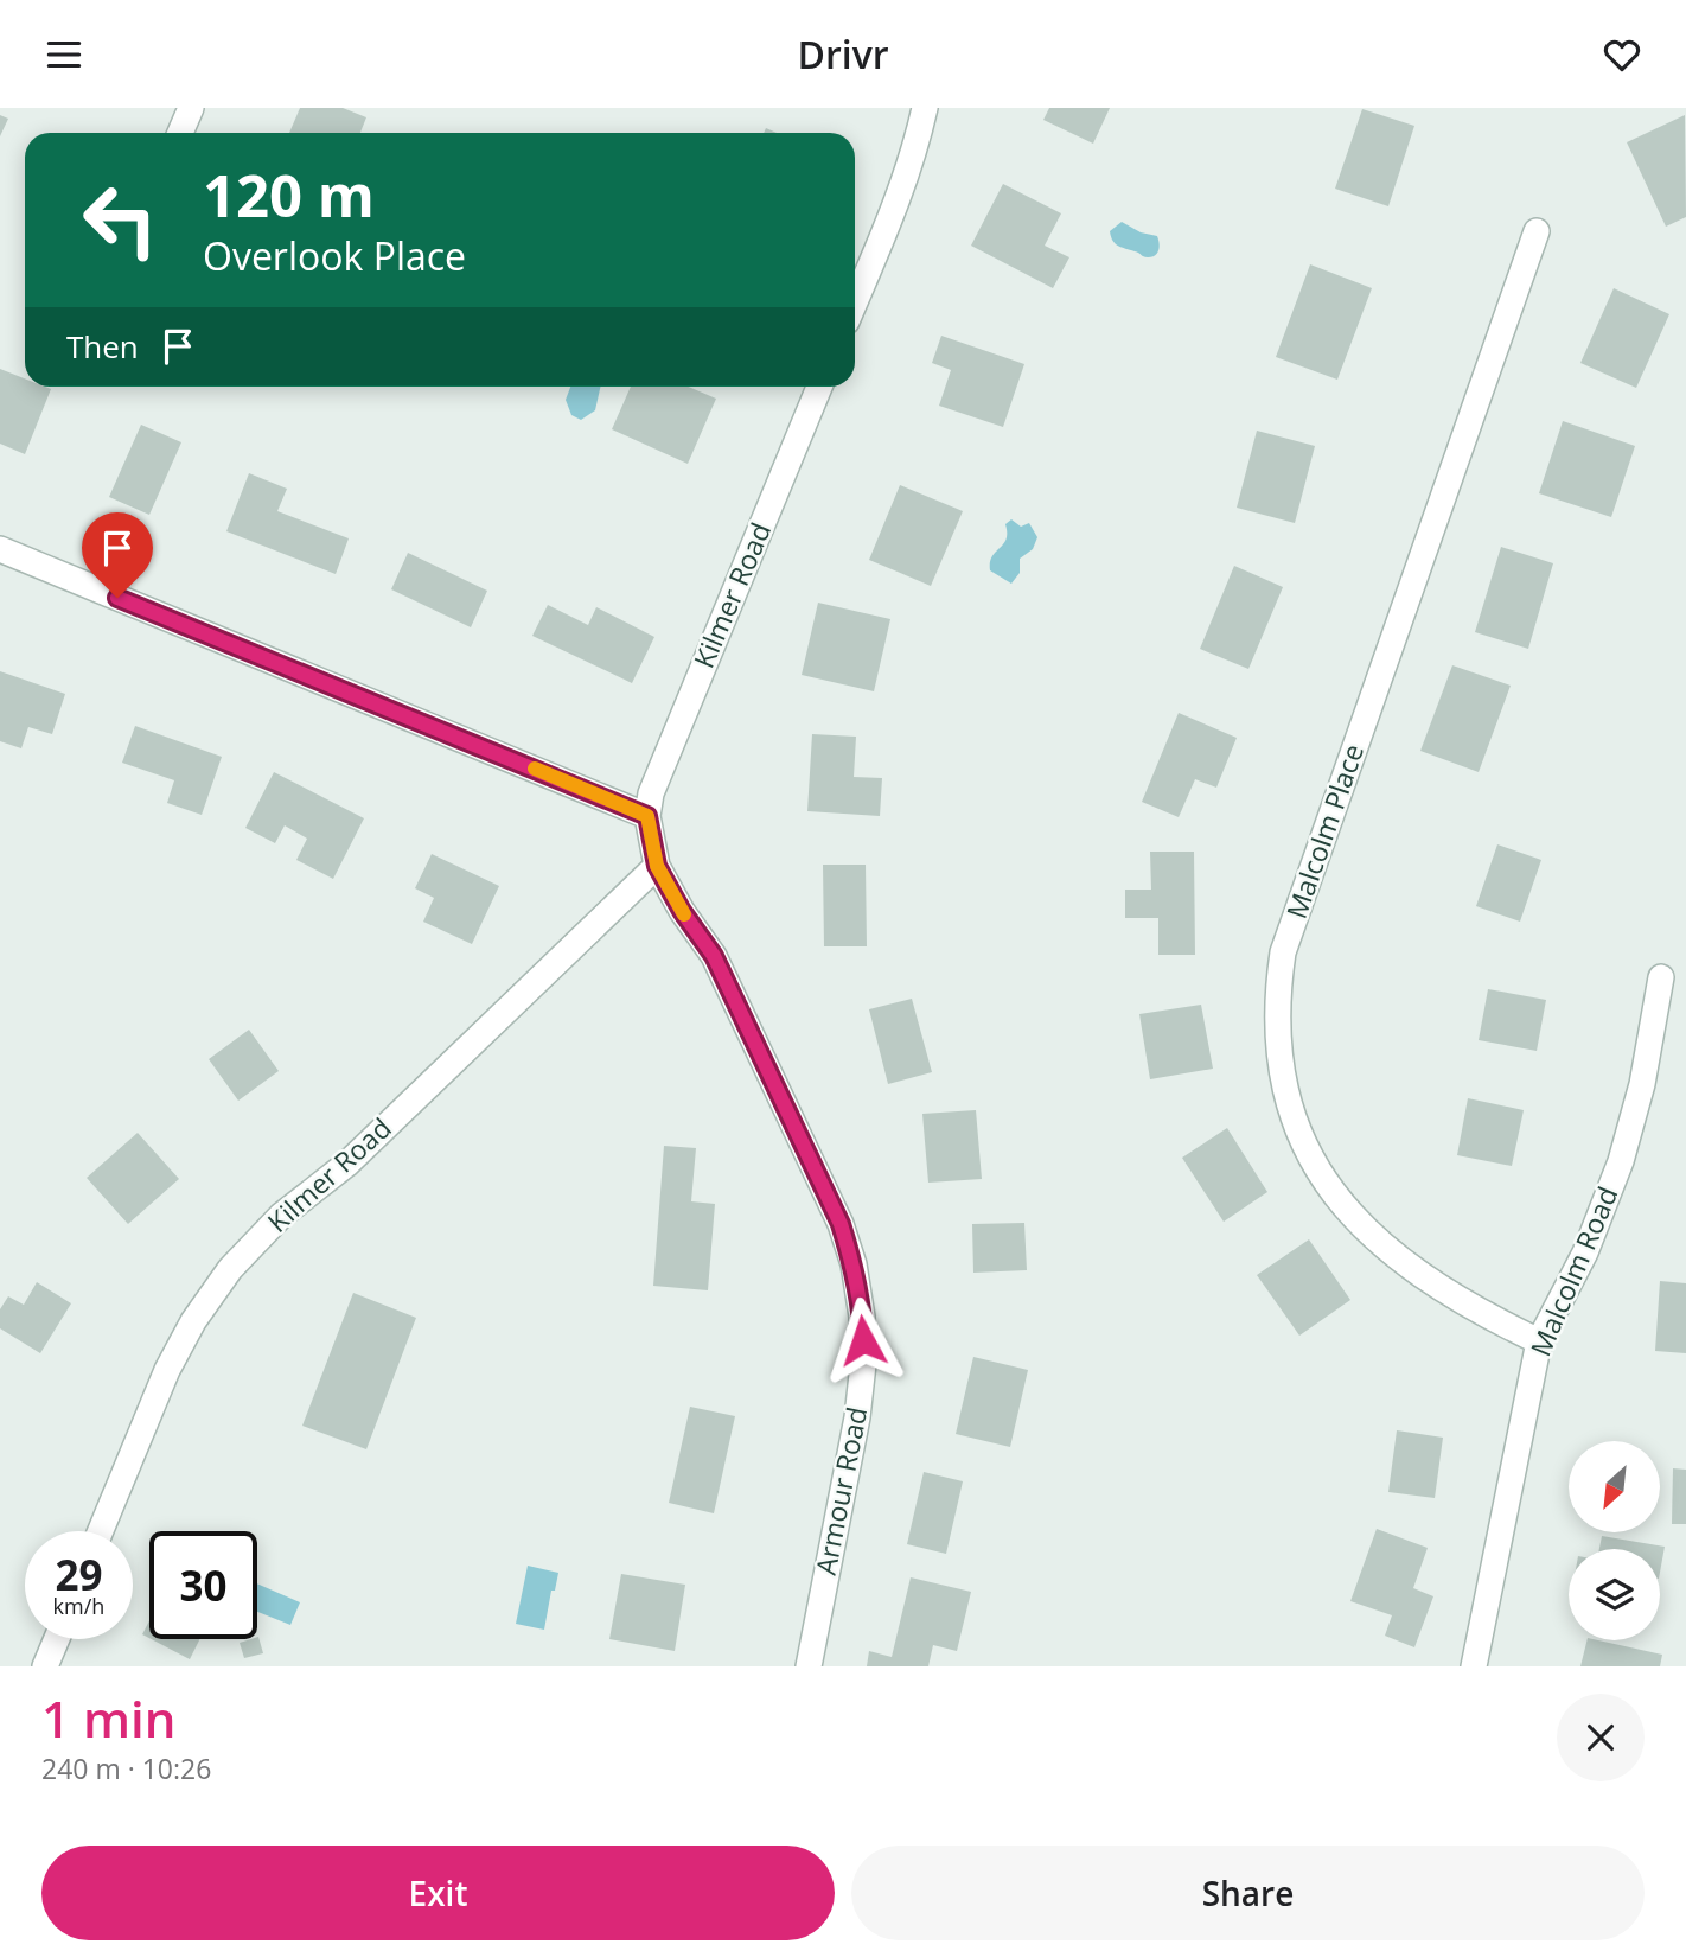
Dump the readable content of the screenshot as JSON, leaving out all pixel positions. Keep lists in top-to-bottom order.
{
  "streets": {
    "street": [
      "Kilmer Road",
      "Malcolm Place",
      "Malcolm Road",
      "Armour Road"
    ]
  },
  "crossings": [
    ["Kilmer Road", "Armour Road"],
    ["Malcolm Place", "Malcolm Road"]
  ],
  "north": "bottom left",
  "page": {
    "header": "Drivr",
    "turn": ["120 m", "Overlook Place"],
    "then": "Then",
    "speed": "29 km/h",
    "limit": "30",
    "heading": ["1 min", "240 m · 10:26"],
    "buttons": ["Exit", "Share"]
  }
}
